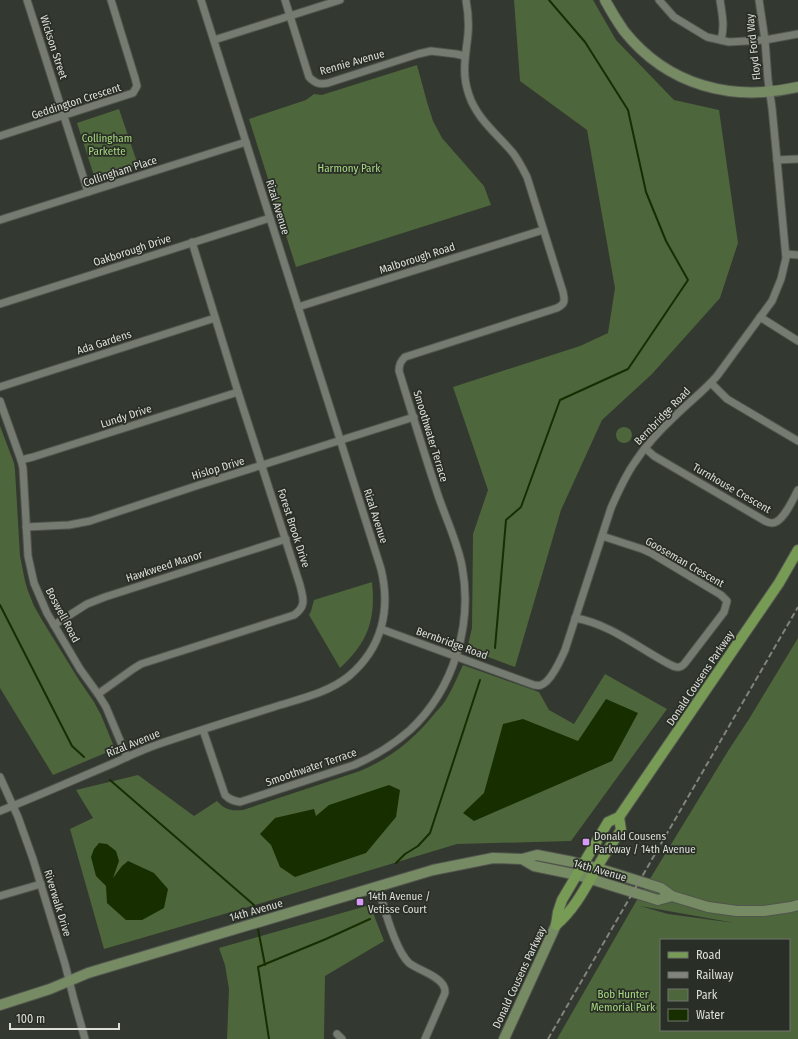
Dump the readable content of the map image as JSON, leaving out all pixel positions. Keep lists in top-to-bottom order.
{
  "streets": {
    "main road": ["Donald Cousens Parkway", "14th Avenue"],
    "street": [
      "Wickson Street",
      "Floyd Ford Way",
      "Rennie Avenue",
      "Geddington Crescent",
      "Collingham Place",
      "Rizal Avenue",
      "Oakborough Drive",
      "Malborough Road",
      "Ada Gardens",
      "Lundy Drive",
      "Bernbridge Road",
      "Smoothwater Terrace",
      "Hislop Drive",
      "Turnhouse Crescent",
      "Forest Brook Drive",
      "Gooseman Crescent",
      "Hawkweed Manor",
      "Boswell Road",
      "Riverwalk Drive"
    ]
  },
  "crossings": [
    ["Wickson Street", "Geddington Crescent"],
    ["Wickson Street", "Collingham Place"],
    ["Floyd Ford Way", "Bernbridge Road"],
    ["Rennie Avenue", "Smoothwater Terrace"],
    ["Collingham Place", "Rizal Avenue"],
    ["Rizal Avenue", "Oakborough Drive"],
    ["Rizal Avenue", "Malborough Road"],
    ["Rizal Avenue", "Bernbridge Road"],
    ["Rizal Avenue", "Smoothwater Terrace"],
    ["Rizal Avenue", "Hislop Drive"],
    ["Rizal Avenue", "Boswell Road"],
    ["Rizal Avenue", "Riverwalk Drive"],
    ["Oakborough Drive", "Forest Brook Drive"],
    ["Malborough Road", "Smoothwater Terrace"],
    ["Ada Gardens", "Forest Brook Drive"],
    ["Lundy Drive", "Forest Brook Drive"],
    ["Lundy Drive", "Boswell Road"],
    ["Bernbridge Road", "Smoothwater Terrace"],
    ["Bernbridge Road", "Turnhouse Crescent"],
    ["Bernbridge Road", "Gooseman Crescent"],
    ["Smoothwater Terrace", "Hislop Drive"],
    ["Hislop Drive", "Forest Brook Drive"],
    ["Hislop Drive", "Boswell Road"],
    ["Forest Brook Drive", "Hawkweed Manor"],
    ["Forest Brook Drive", "Boswell Road"],
    ["Hawkweed Manor", "Boswell Road"],
    ["Donald Cousens Parkway", "14th Avenue"],
    ["14th Avenue", "Riverwalk Drive"]
  ],
  "parks": ["Collingham Parkette", "Harmony Park", "Bob Hunter Memorial Park"],
  "places": {
    "transit": ["Donald Cousens Parkway / 14th Avenue", "14th Avenue / Vetisse Court"]
  },
  "legend": [
    "Road",
    "Railway",
    "Park",
    "Water"
  ],
  "scale_bar": "100 m"
}
